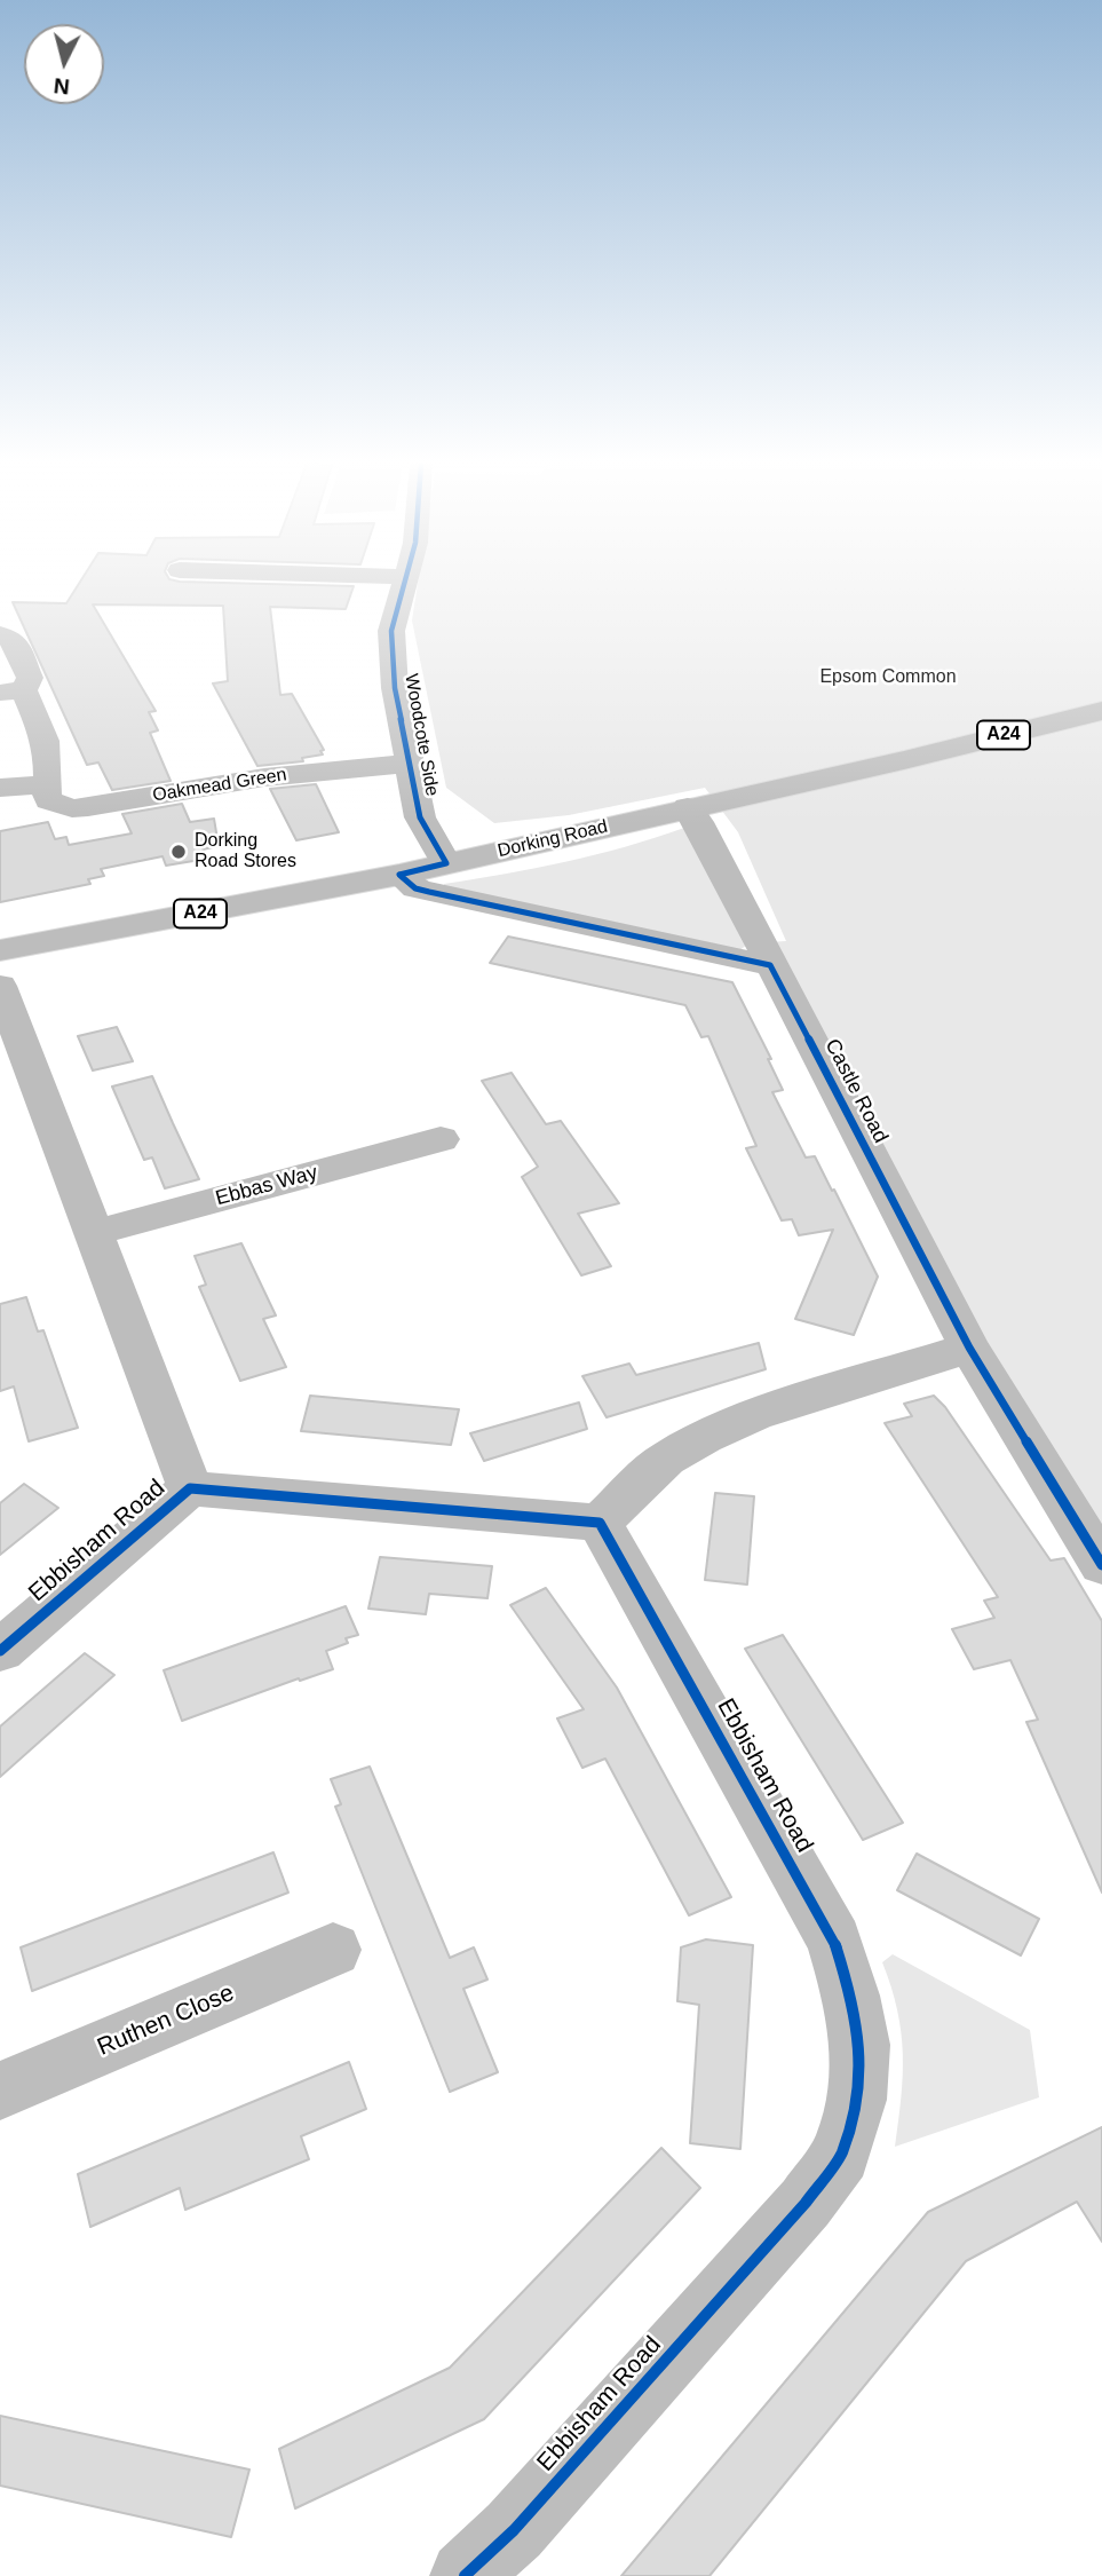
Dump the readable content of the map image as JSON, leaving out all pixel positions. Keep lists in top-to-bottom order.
{
  "streets": {
    "highway": ["A24", "Dorking Road"],
    "street": [
      "Woodcote Side",
      "Oakmead Green",
      "Castle Road",
      "Ebbas Way",
      "Ebbisham Road",
      "Ruthen Close"
    ]
  },
  "crossings": [
    ["Woodcote Side", "Oakmead Green"],
    ["Woodcote Side", "Dorking Road"],
    ["Dorking Road", "Castle Road"],
    ["Ebbas Way", "Ebbisham Road"]
  ],
  "parks": ["Epsom Common"],
  "places": ["Dorking Road Stores"],
  "north": "bottom"
}
